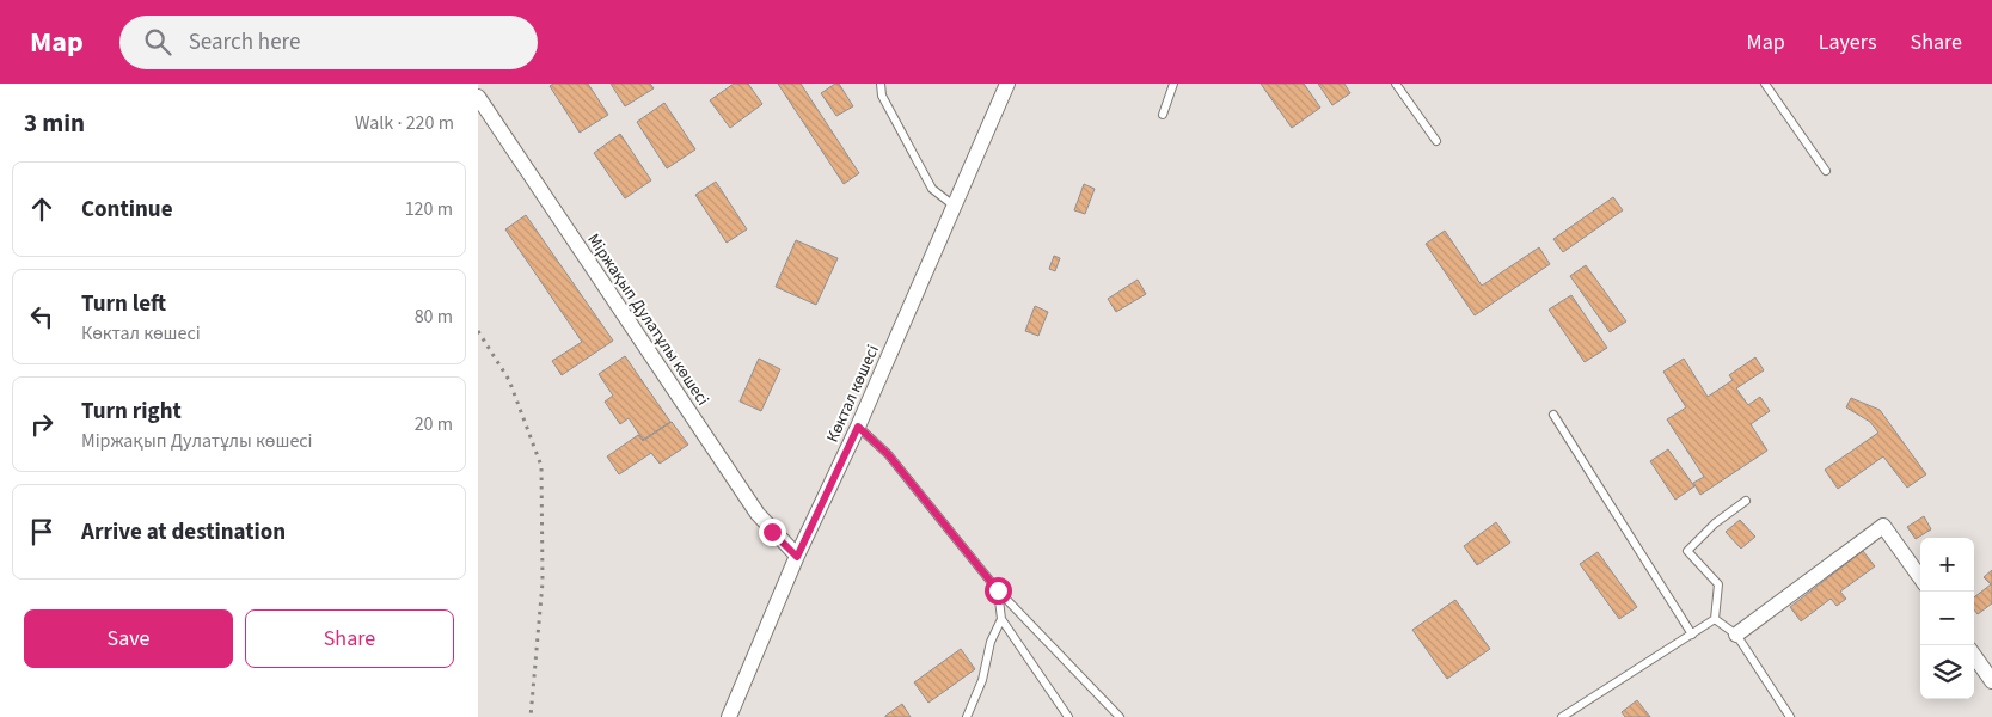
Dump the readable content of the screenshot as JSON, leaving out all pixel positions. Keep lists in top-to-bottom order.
{
  "streets": {
    "street": ["Міржақып Дулатұлы көшесі", "Көктал көшесі"]
  },
  "crossings": [
    ["Міржақып Дулатұлы көшесі", "Көктал көшесі"]
  ],
  "page": {
    "header": "Map",
    "search": "Search here",
    "nav": ["Map", "Layers", "Share"],
    "heading": ["3 min", "Walk · 220 m"],
    "list": [
      ["Continue", "120 m"],
      ["Turn left", "Көктал көшесі", "80 m"],
      ["Turn right", "Міржақып Дулатұлы көшесі", "20 m"],
      "Arrive at destination"
    ],
    "map_buttons": ["+", "−"],
    "buttons": ["Save", "Share"]
  }
}
